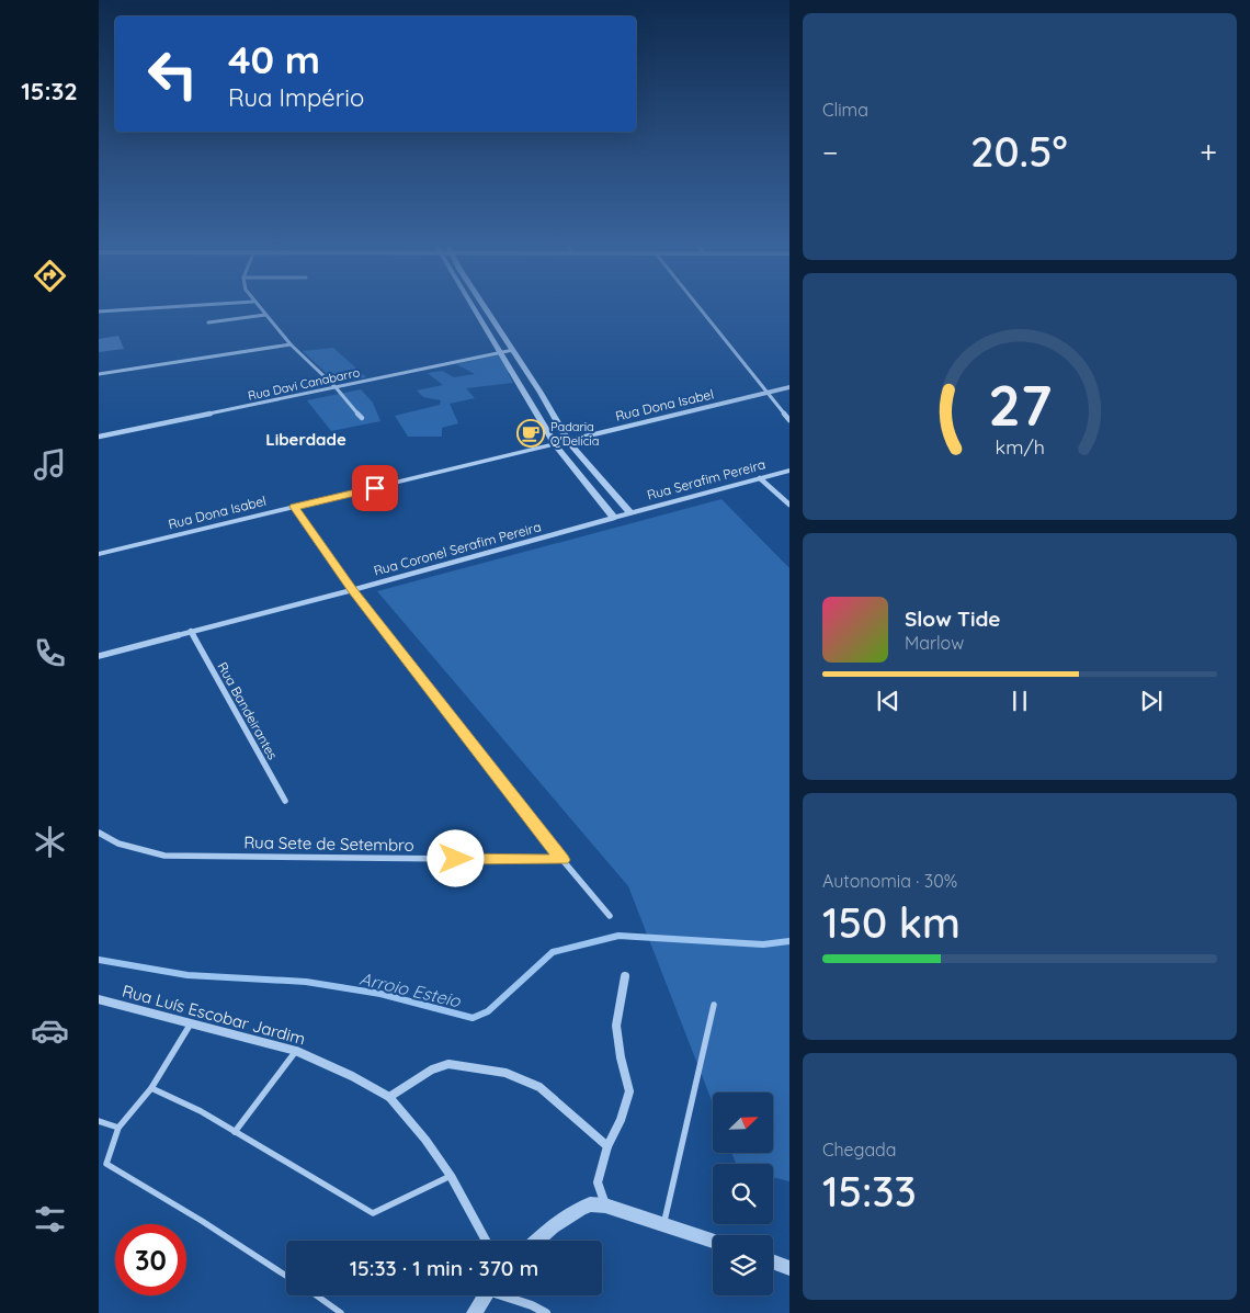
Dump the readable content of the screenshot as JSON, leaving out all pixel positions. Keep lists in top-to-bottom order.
{
  "streets": {
    "street": [
      "Rua Davi Canabarro",
      "Rua Dona Isabel",
      "Rua Serafim Pereira",
      "Rua Coronel Serafim Pereira",
      "Rua Bandeirantes",
      "Rua Sete de Setembro",
      "Rua Luís Escobar Jardim"
    ]
  },
  "crossings": [
    ["Rua Serafim Pereira", "Rua Coronel Serafim Pereira"],
    ["Rua Coronel Serafim Pereira", "Rua Bandeirantes"]
  ],
  "districts": ["Liberdade"],
  "water": ["Arroio Esteio"],
  "places": {
    "cafe": ["Padaria Q'Delicia"]
  },
  "north": "top right",
  "page": {
    "tabs": "15:32",
    "tile": [
      "Clima",
      ["Autonomia · 30%", "150 km"],
      ["Chegada", "15:33"]
    ],
    "turn": ["40 m", "Rua Império"],
    "heat": ["−", "20.5°", "+"],
    "song": ["Slow Tide", "Marlow"],
    "limit": "30",
    "trip": "15:33 · 1 min · 370 m",
    "gauge": ["27", "km/h"]
  }
}
